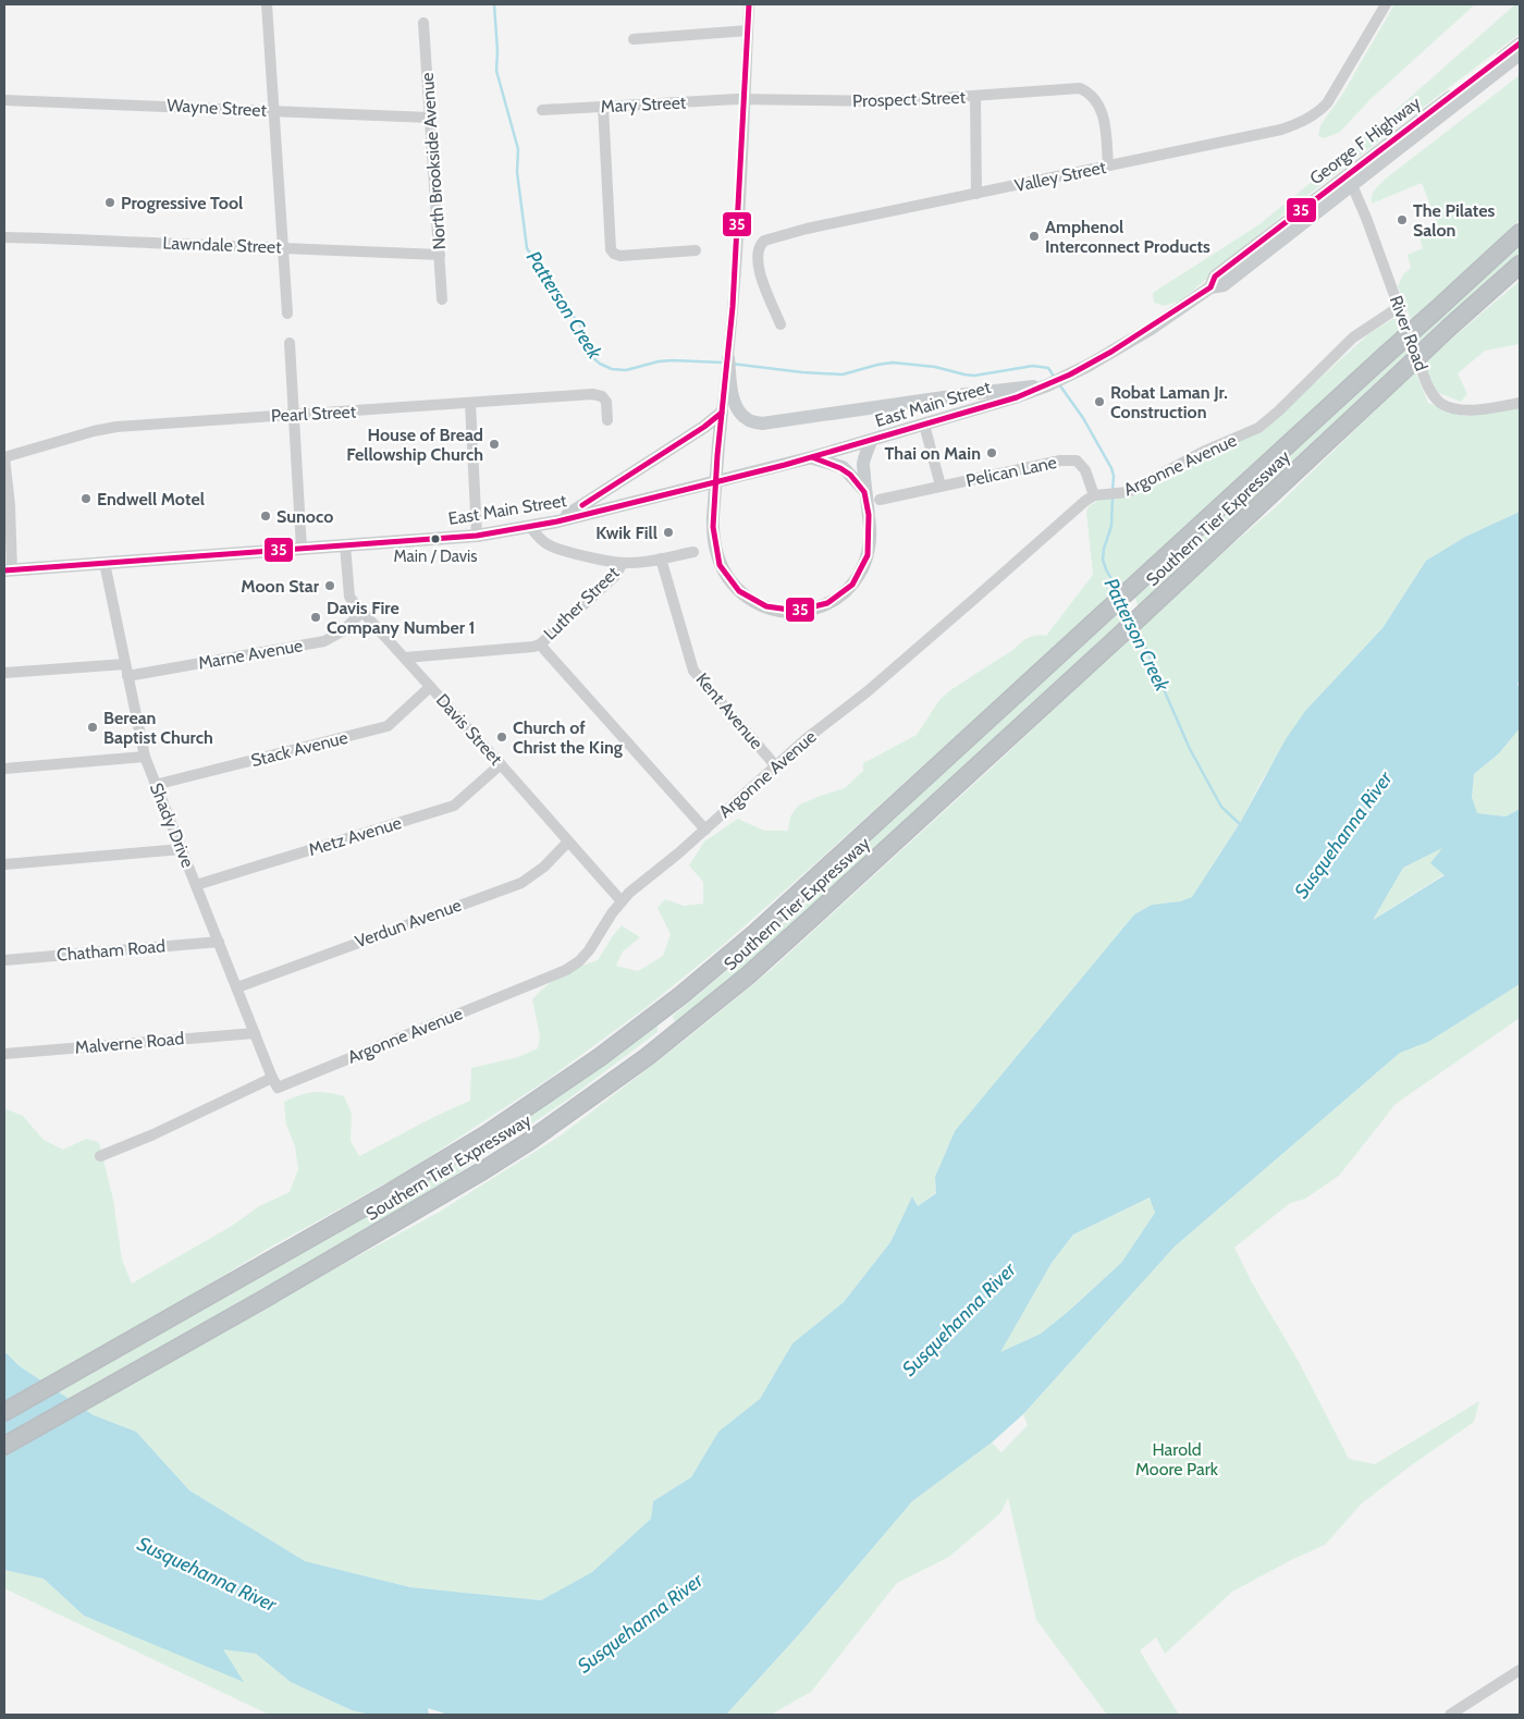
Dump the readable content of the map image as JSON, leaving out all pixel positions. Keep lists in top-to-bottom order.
{
  "streets": {
    "highway": ["Southern Tier Expressway"],
    "main road": ["George F Highway", "East Main Street"],
    "street": [
      "Prospect Street",
      "Mary Street",
      "Wayne Street",
      "North Brookside Avenue",
      "Valley Street",
      "Lawndale Street",
      "River Road",
      "Pearl Street",
      "Argonne Avenue",
      "Pelican Lane",
      "Luther Street",
      "Marne Avenue",
      "Kent Avenue",
      "Davis Street",
      "Stack Avenue",
      "Shady Drive",
      "Metz Avenue",
      "Verdun Avenue",
      "Chatham Road",
      "Malverne Road"
    ]
  },
  "crossings": [
    ["Prospect Street", "Mary Street"],
    ["Prospect Street", "Valley Street"],
    ["Wayne Street", "North Brookside Avenue"],
    ["George F Highway", "River Road"],
    ["George F Highway", "East Main Street"],
    ["North Brookside Avenue", "Lawndale Street"],
    ["River Road", "Argonne Avenue"],
    ["East Main Street", "Pelican Lane"],
    ["East Main Street", "Davis Street"],
    ["East Main Street", "Shady Drive"],
    ["Argonne Avenue", "Pelican Lane"],
    ["Argonne Avenue", "Kent Avenue"],
    ["Argonne Avenue", "Davis Street"],
    ["Argonne Avenue", "Shady Drive"],
    ["Marne Avenue", "Davis Street"],
    ["Marne Avenue", "Shady Drive"],
    ["Davis Street", "Stack Avenue"],
    ["Davis Street", "Metz Avenue"],
    ["Davis Street", "Verdun Avenue"],
    ["Stack Avenue", "Shady Drive"],
    ["Shady Drive", "Metz Avenue"],
    ["Shady Drive", "Verdun Avenue"],
    ["Shady Drive", "Chatham Road"],
    ["Shady Drive", "Malverne Road"]
  ],
  "water": ["Patterson Creek", "Susquehanna River"],
  "parks": ["Harold Moore Park"],
  "places": [
    "Progressive Tool",
    "The Pilates Salon",
    "Amphenol Interconnect Products",
    "Robat Laman Jr. Construction",
    "House of Bread Fellowship Church",
    "Thai on Main",
    "Endwell Motel",
    "Sunoco",
    "Kwik Fill",
    "Main / Davis",
    "Moon Star",
    "Davis Fire Company Number 1",
    "Berean Baptist Church",
    "Church of Christ the King"
  ],
  "lines": ["transit line 35"]
}
